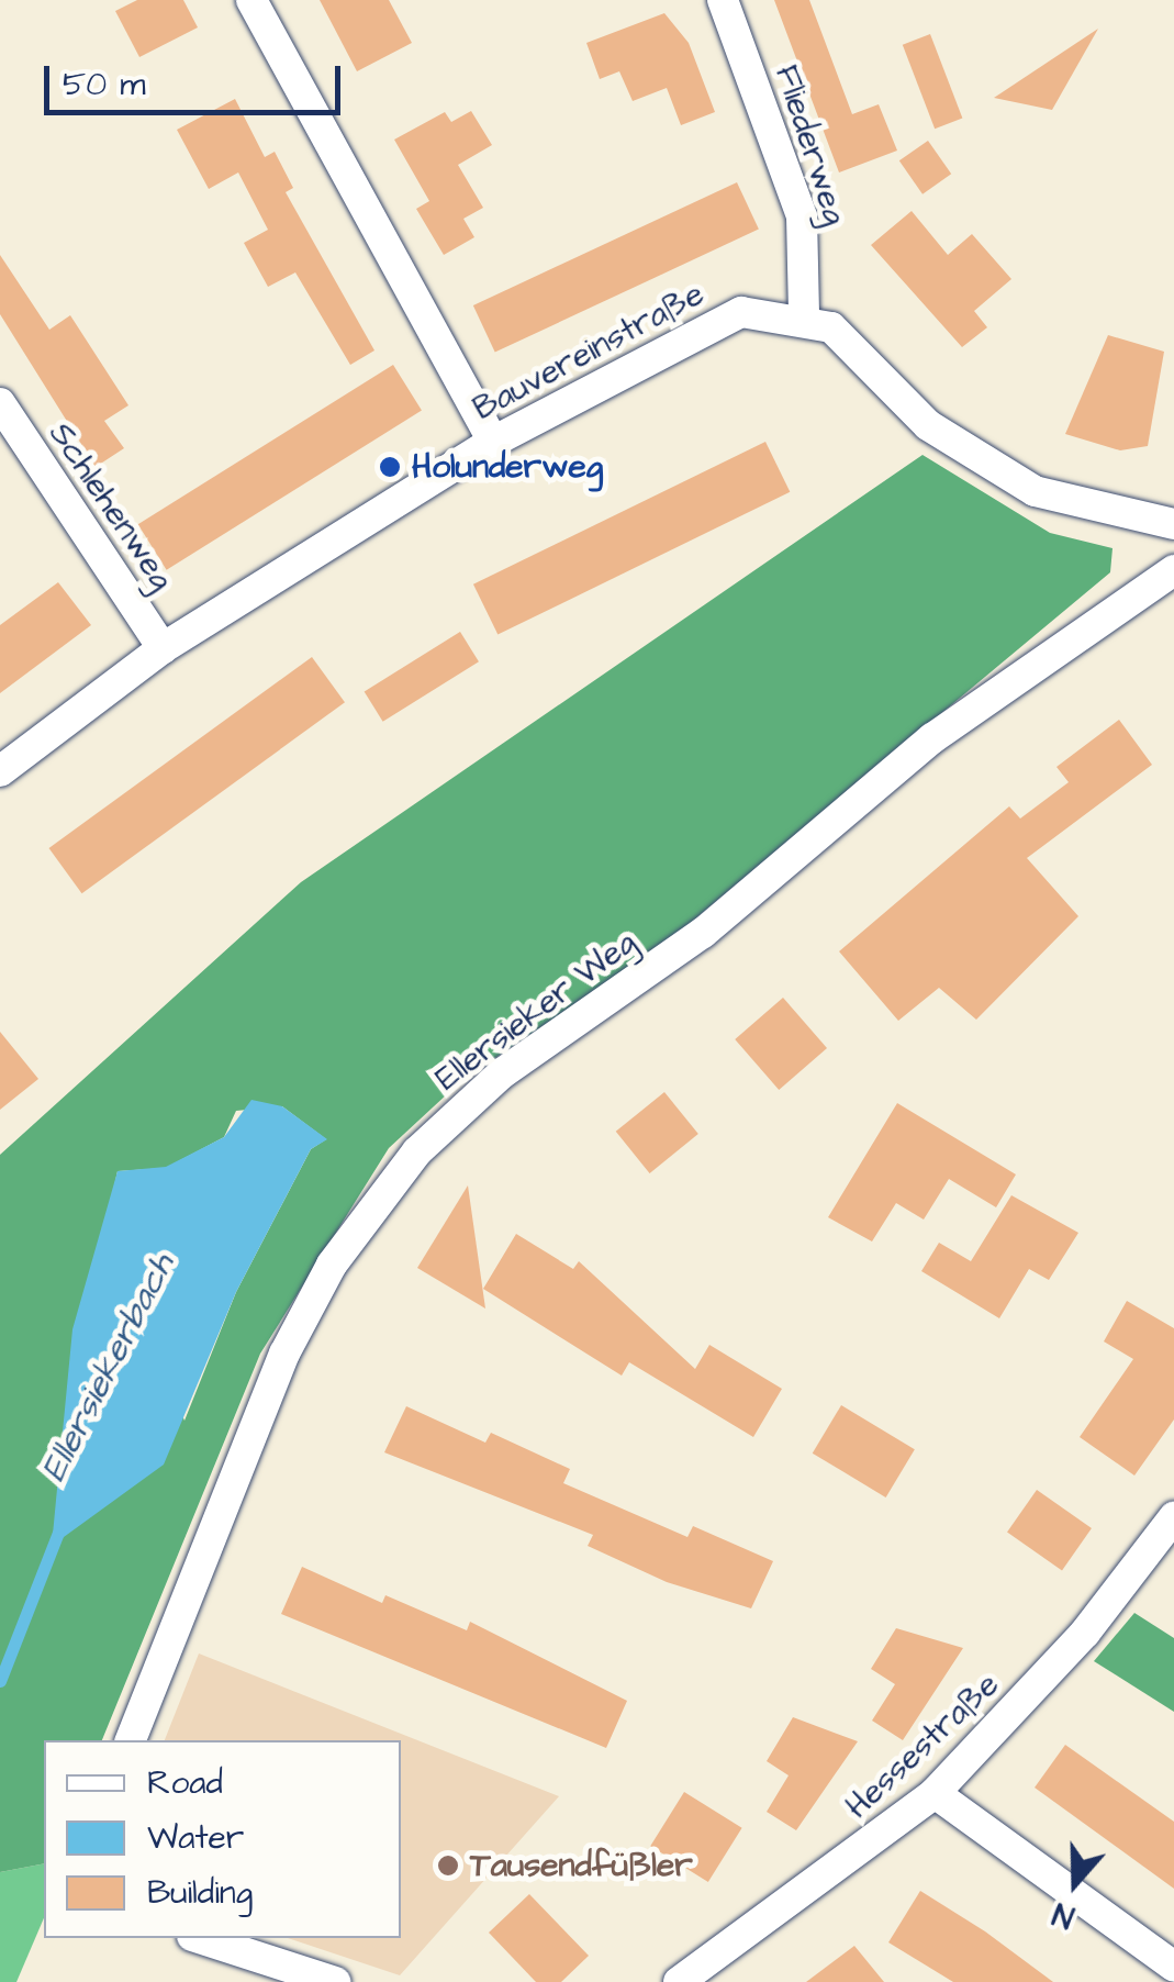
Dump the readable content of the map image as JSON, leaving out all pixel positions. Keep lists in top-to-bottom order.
{
  "streets": {
    "street": [
      "Fliederweg",
      "Bauvereinstraße",
      "Schlehenweg",
      "Ellersieker Weg",
      "Hessestraße"
    ]
  },
  "crossings": [
    ["Fliederweg", "Bauvereinstraße"],
    ["Bauvereinstraße", "Schlehenweg"]
  ],
  "water": ["Ellersiekerbach"],
  "places": ["Holunderweg", "Tausendfüßler"],
  "legend": ["Road", "Water", "Building"],
  "scale_bar": "50 m",
  "north": "bottom"
}
